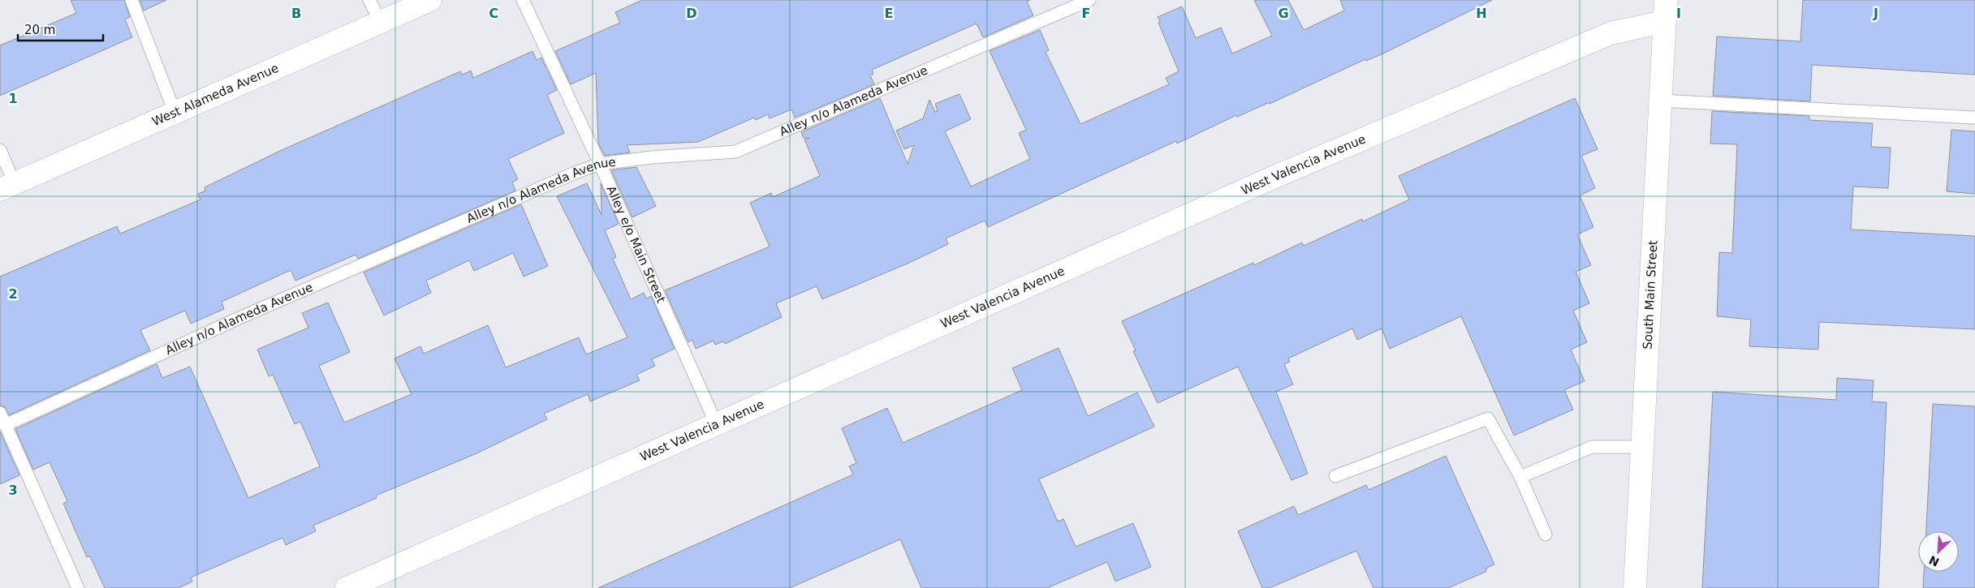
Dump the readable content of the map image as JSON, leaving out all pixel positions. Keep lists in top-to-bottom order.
{
  "streets": {
    "street": ["West Alameda Avenue", "West Valencia Avenue", "South Main Street"],
    "lane": ["Alley n/o Alameda Avenue", "Alley e/o Main Street"]
  },
  "crossings": [
    ["Alley n/o Alameda Avenue", "Alley e/o Main Street"],
    ["West Valencia Avenue", "Alley e/o Main Street"],
    ["West Valencia Avenue", "South Main Street"]
  ],
  "scale_bar": "20 m",
  "north": "bottom left",
  "grid": {
    "columns": [
      "B",
      "C",
      "D",
      "E",
      "F",
      "G",
      "H",
      "I",
      "J"
    ],
    "rows": ["1", "2", "3"]
  }
}
